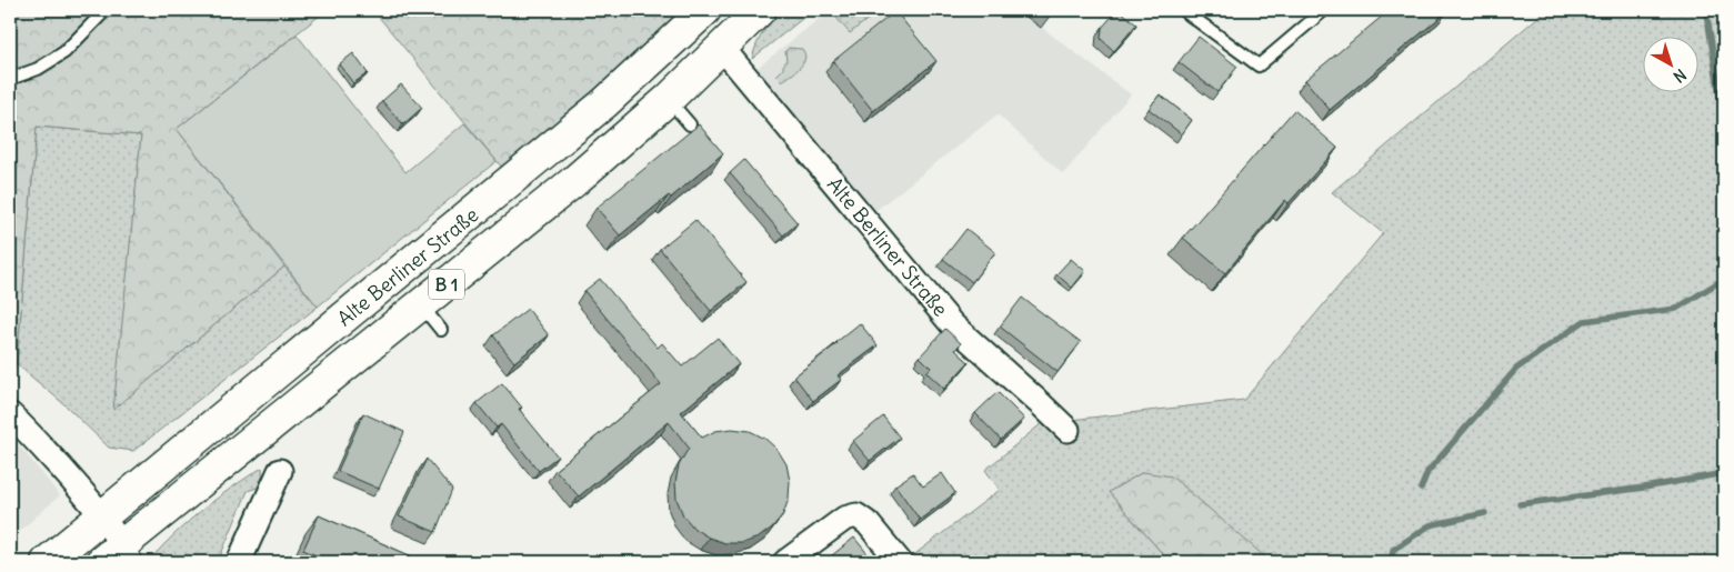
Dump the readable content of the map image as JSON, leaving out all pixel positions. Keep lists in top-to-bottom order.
{
  "streets": {
    "main road": ["Alte Berliner Straße", "B 1"]
  },
  "crossings": [
    ["Alte Berliner Straße", "B 1"]
  ],
  "north": "bottom right"
}
